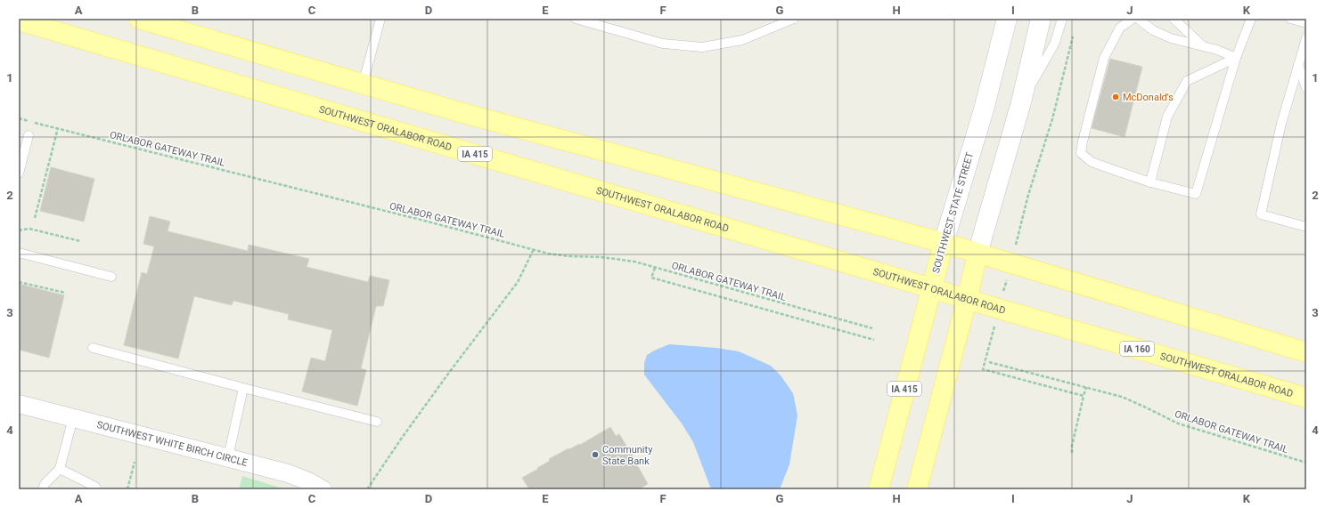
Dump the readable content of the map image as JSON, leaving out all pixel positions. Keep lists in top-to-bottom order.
{
  "streets": {
    "main road": [
      "SOUTHWEST ORALABOR ROAD",
      "IA 415",
      "SOUTHWEST STATE STREET",
      "IA 160"
    ],
    "street": ["SOUTHWEST WHITE BIRCH CIRCLE"],
    "path": ["ORLABOR GATEWAY TRAIL"]
  },
  "crossings": [
    ["SOUTHWEST ORALABOR ROAD", "SOUTHWEST STATE STREET"]
  ],
  "places": ["McDonald's", "Community State Bank"],
  "grid": {
    "columns": [
      "A",
      "B",
      "C",
      "D",
      "E",
      "F",
      "G",
      "H",
      "I",
      "J",
      "K"
    ],
    "rows": [
      "1",
      "2",
      "3",
      "4"
    ]
  }
}
